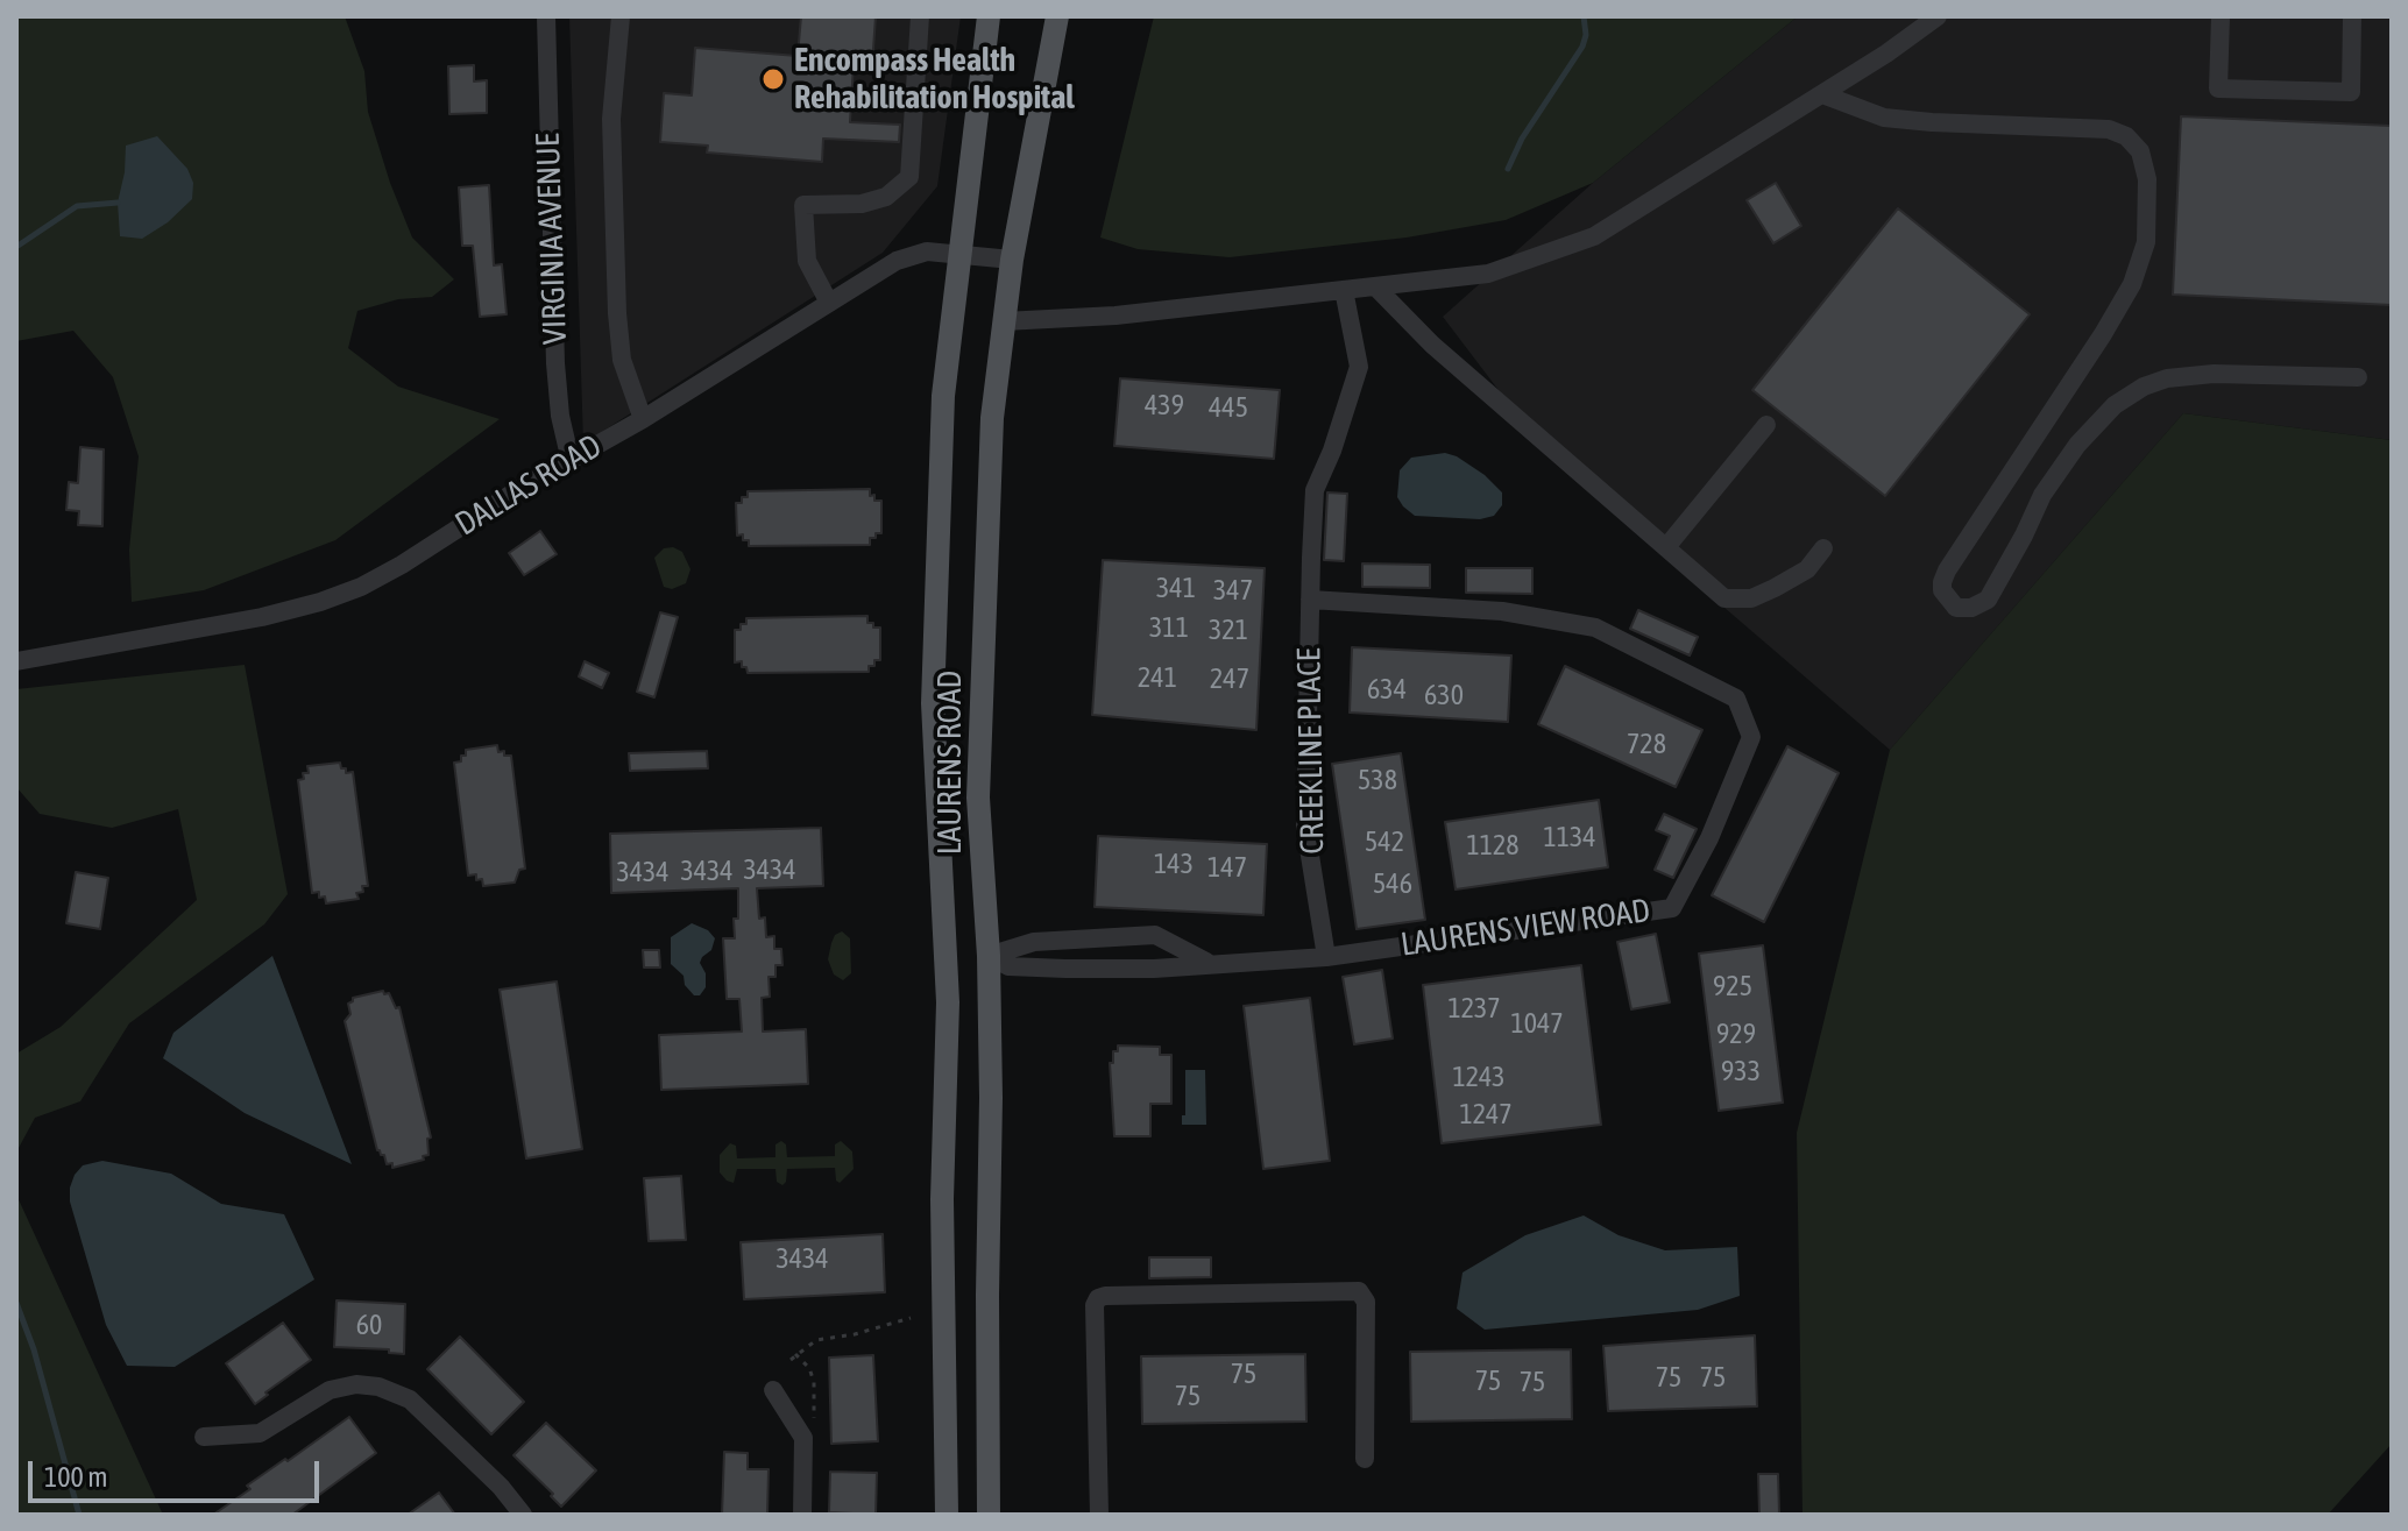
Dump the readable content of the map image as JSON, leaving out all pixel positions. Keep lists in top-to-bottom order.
{
  "streets": {
    "main road": ["LAURENS ROAD"],
    "street": [
      "VIRGINIA AVENUE",
      "DALLAS ROAD",
      "CREEKLINE PLACE",
      "LAURENS VIEW ROAD"
    ]
  },
  "crossings": [
    ["VIRGINIA AVENUE", "DALLAS ROAD"],
    ["DALLAS ROAD", "LAURENS ROAD"],
    ["CREEKLINE PLACE", "LAURENS VIEW ROAD"],
    ["LAURENS ROAD", "LAURENS VIEW ROAD"]
  ],
  "places": ["Encompass Health Rehabilitation Hospital"],
  "house_numbers": [
    "439",
    "445",
    "341",
    "347",
    "311",
    "321",
    "241",
    "247",
    "634",
    "630",
    "728",
    "538",
    "1134",
    "542",
    "1128",
    "143",
    "147",
    "3434",
    "3434",
    "3434",
    "546",
    "925",
    "1237",
    "1047",
    "929",
    "933",
    "1243",
    "1247",
    "3434",
    "60",
    "75",
    "75",
    "75",
    "75",
    "75",
    "75"
  ],
  "scale_bar": "100 m"
}
